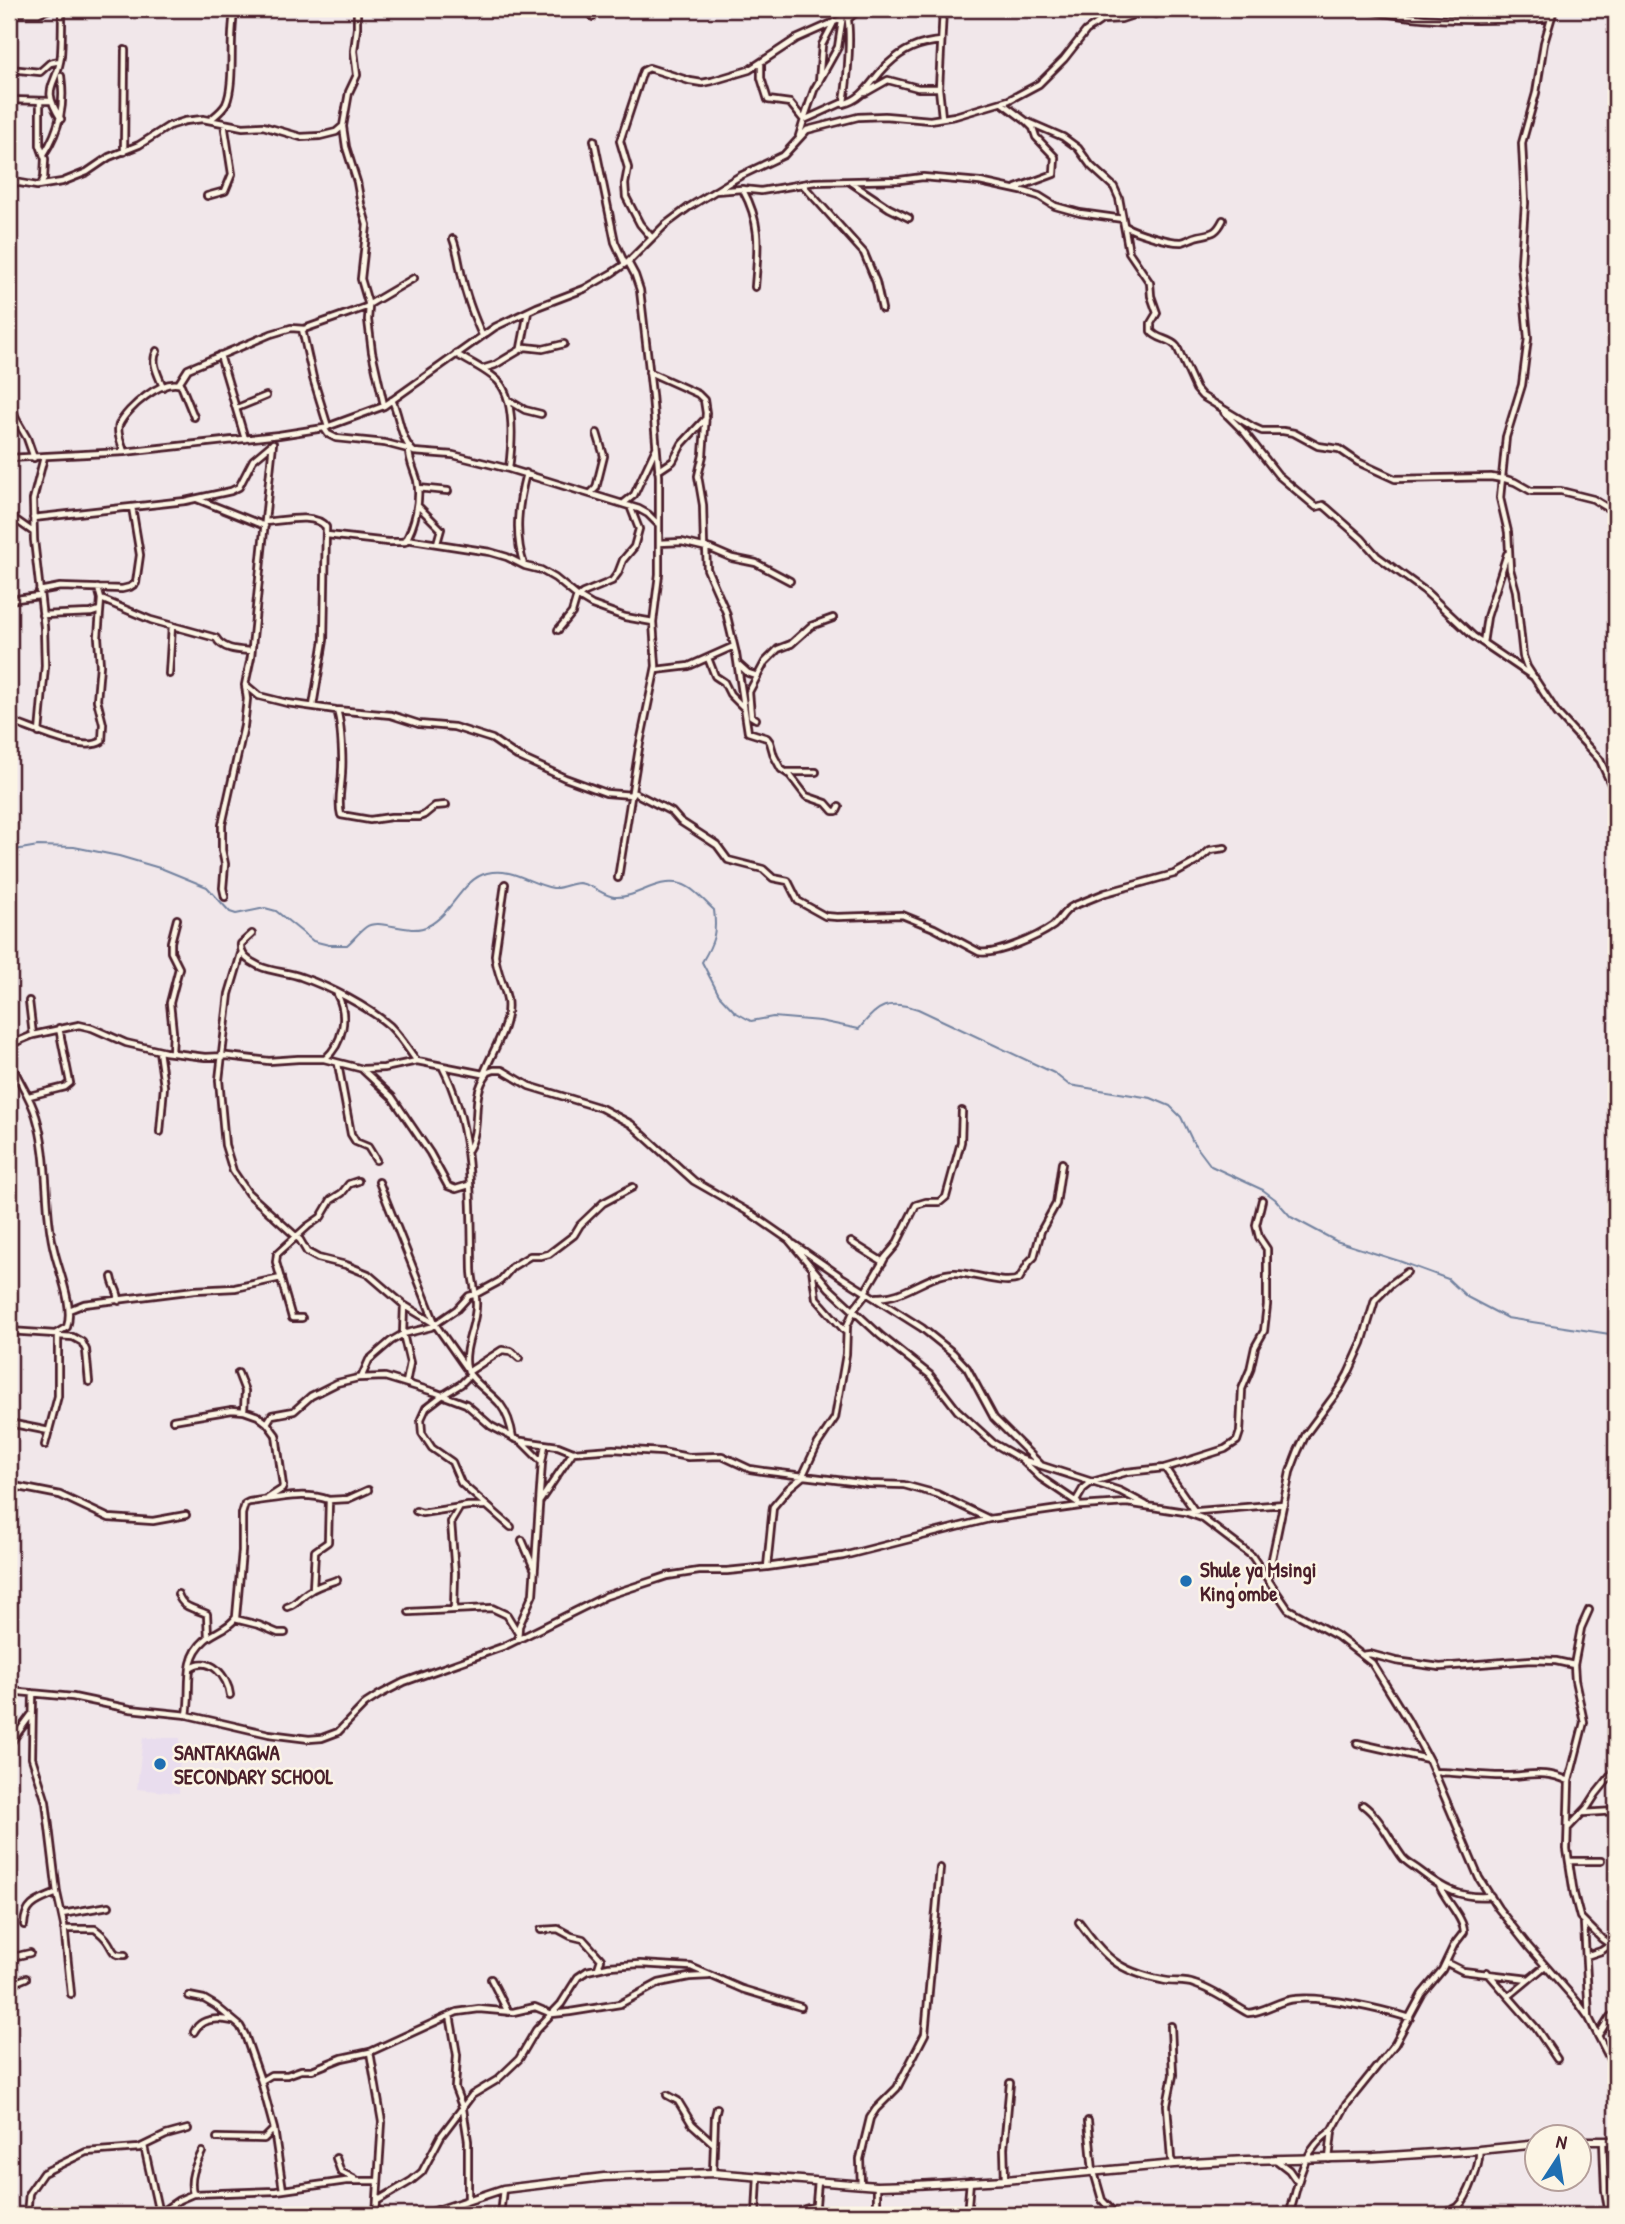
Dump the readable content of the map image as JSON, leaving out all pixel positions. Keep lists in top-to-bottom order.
{
  "places": ["Shule ya Msingi King'ombe", "SANTAKAGWA SECONDARY SCHOOL"],
  "north": "top"
}
